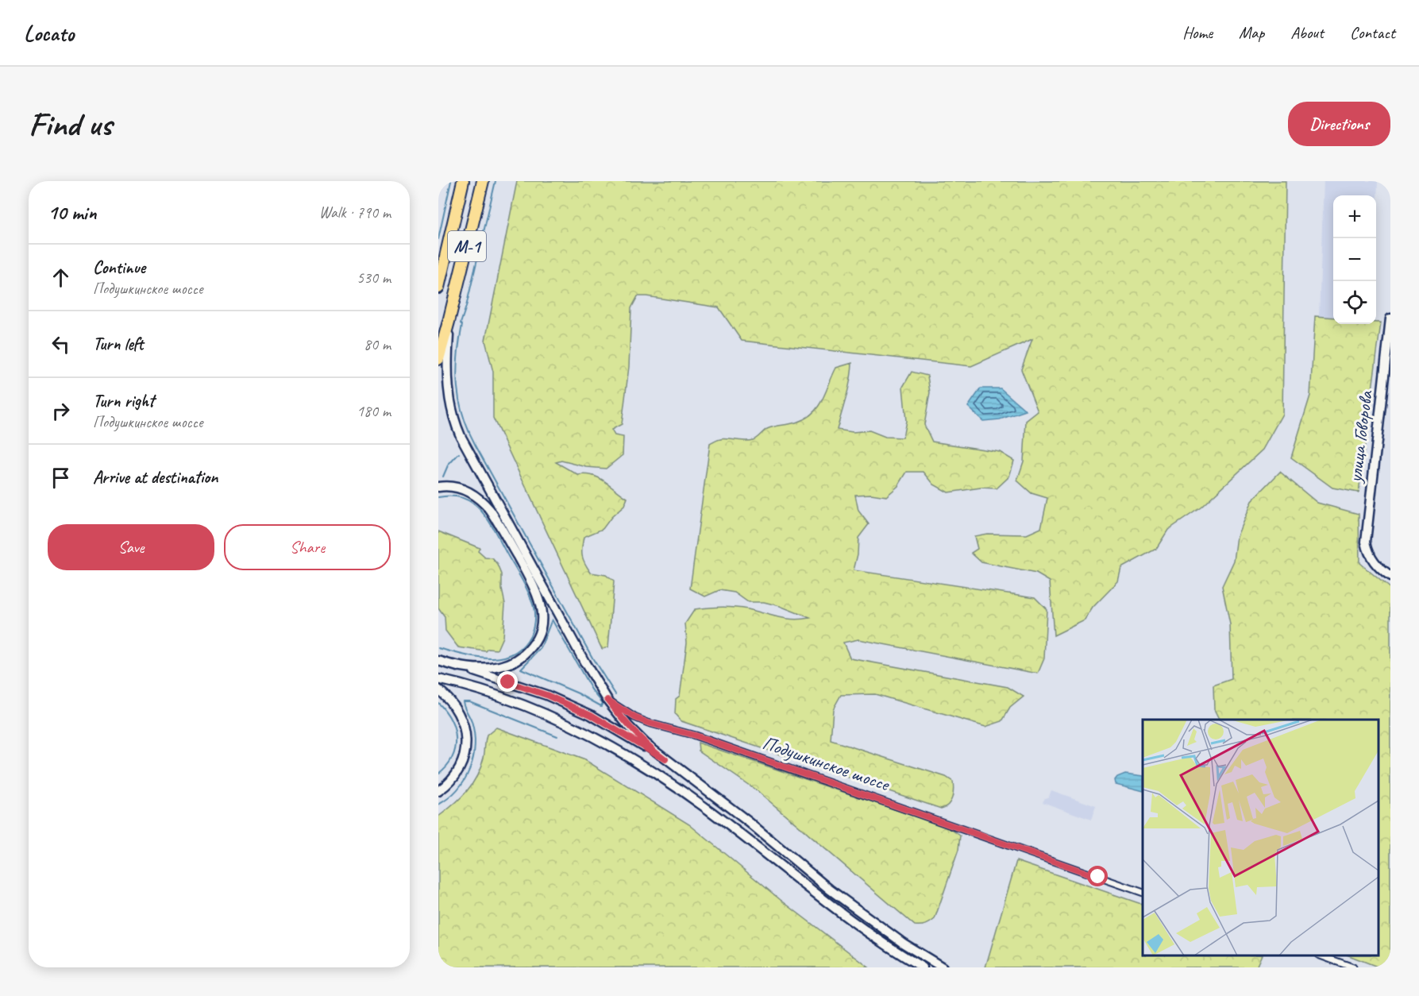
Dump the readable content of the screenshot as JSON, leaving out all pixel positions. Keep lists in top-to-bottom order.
{
  "streets": {
    "highway": ["М-1"],
    "main road": ["улица Говорова"],
    "street": ["Подушкинское шоссе"]
  },
  "page": {
    "header": "Locato",
    "nav": [
      "Home",
      "Map",
      "About",
      "Contact"
    ],
    "buttons": [
      "Directions",
      ["Save", "Share"]
    ],
    "title": "Find us",
    "heading": ["10 min", "Walk · 790 m"],
    "map_buttons": ["+", "−"],
    "list": [
      ["Continue", "Подушкинское шоссе", "530 m"],
      ["Turn left", "80 m"],
      ["Turn right", "Подушкинское шоссе", "180 m"],
      "Arrive at destination"
    ]
  }
}
